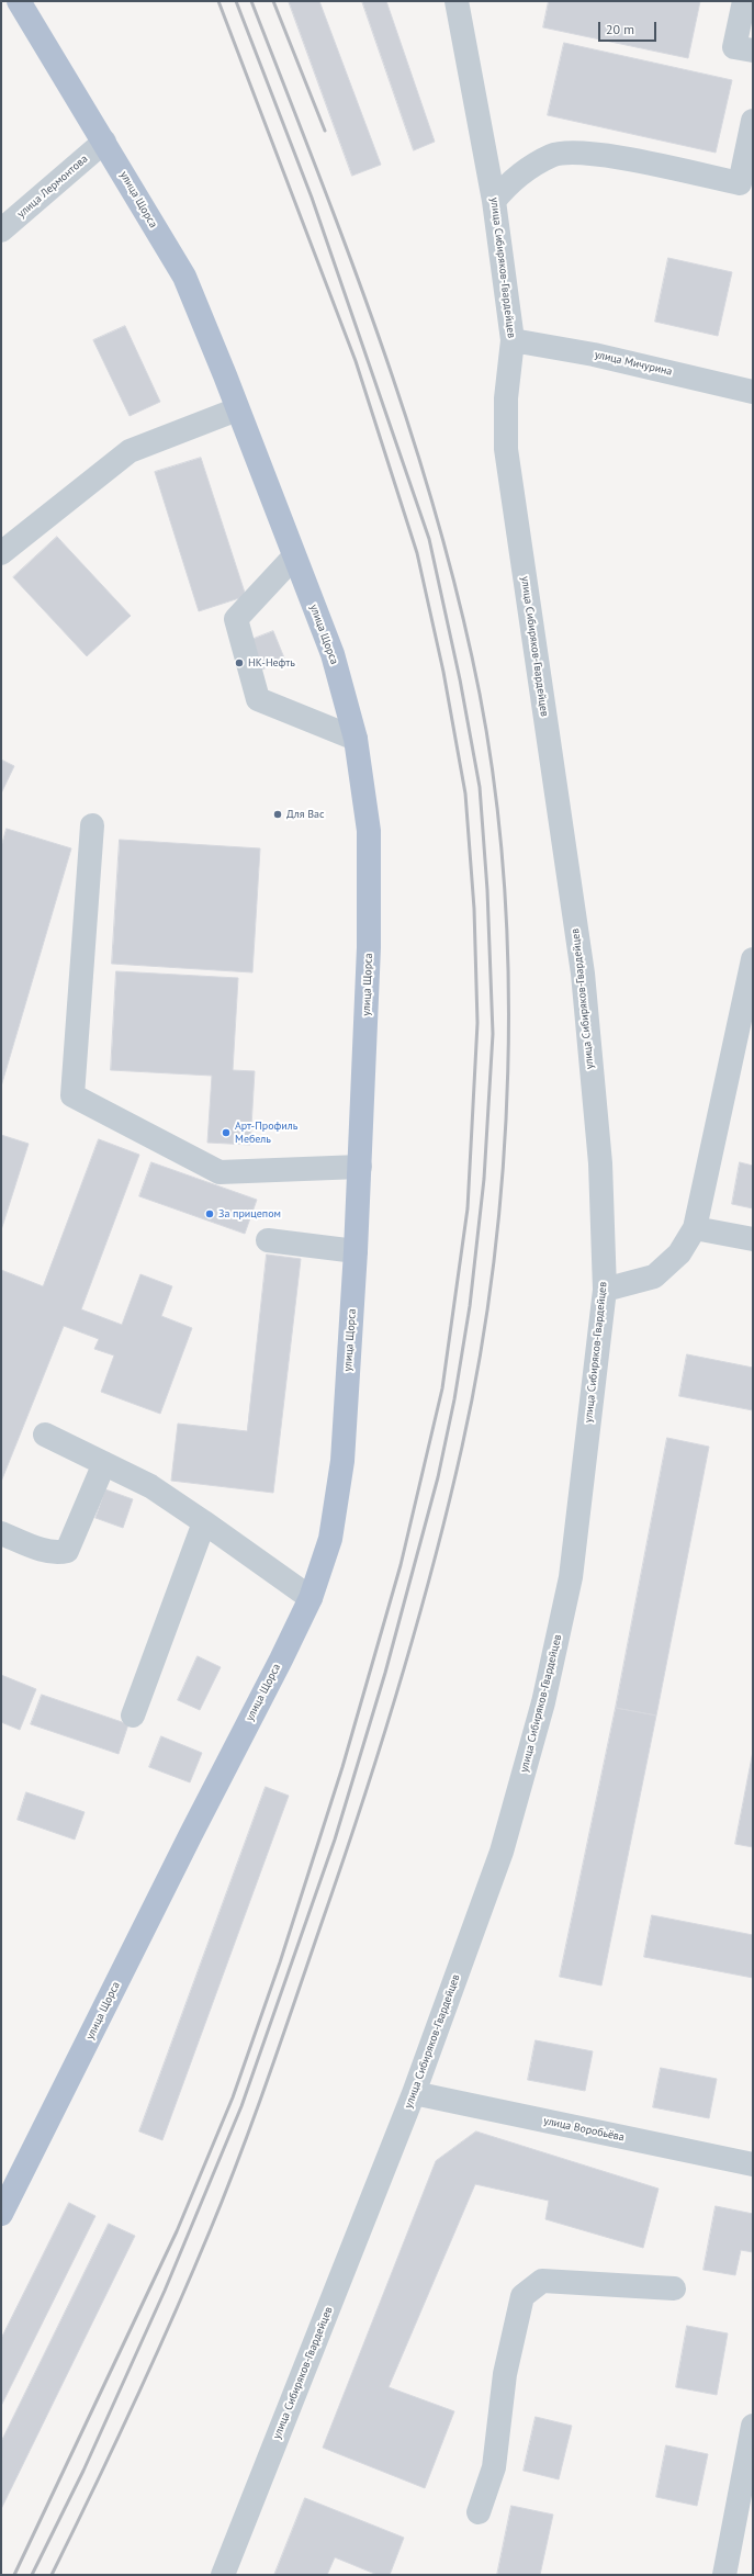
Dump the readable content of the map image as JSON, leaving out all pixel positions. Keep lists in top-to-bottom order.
{
  "streets": {
    "main road": ["улица Щорса"],
    "street": [
      "улица Лермонтова",
      "улица Сибиряков-Гвардейцев",
      "улица Мичурина",
      "улица Воробьёва"
    ]
  },
  "crossings": [
    ["улица Лермонтова", "улица Щорса"],
    ["улица Сибиряков-Гвардейцев", "улица Мичурина"],
    ["улица Сибиряков-Гвардейцев", "улица Воробьёва"]
  ],
  "places": [
    "НК-Нефть",
    "Для Вас",
    "Арт-Профиль Мебель",
    "За прицепом"
  ],
  "scale_bar": "20 m"
}
